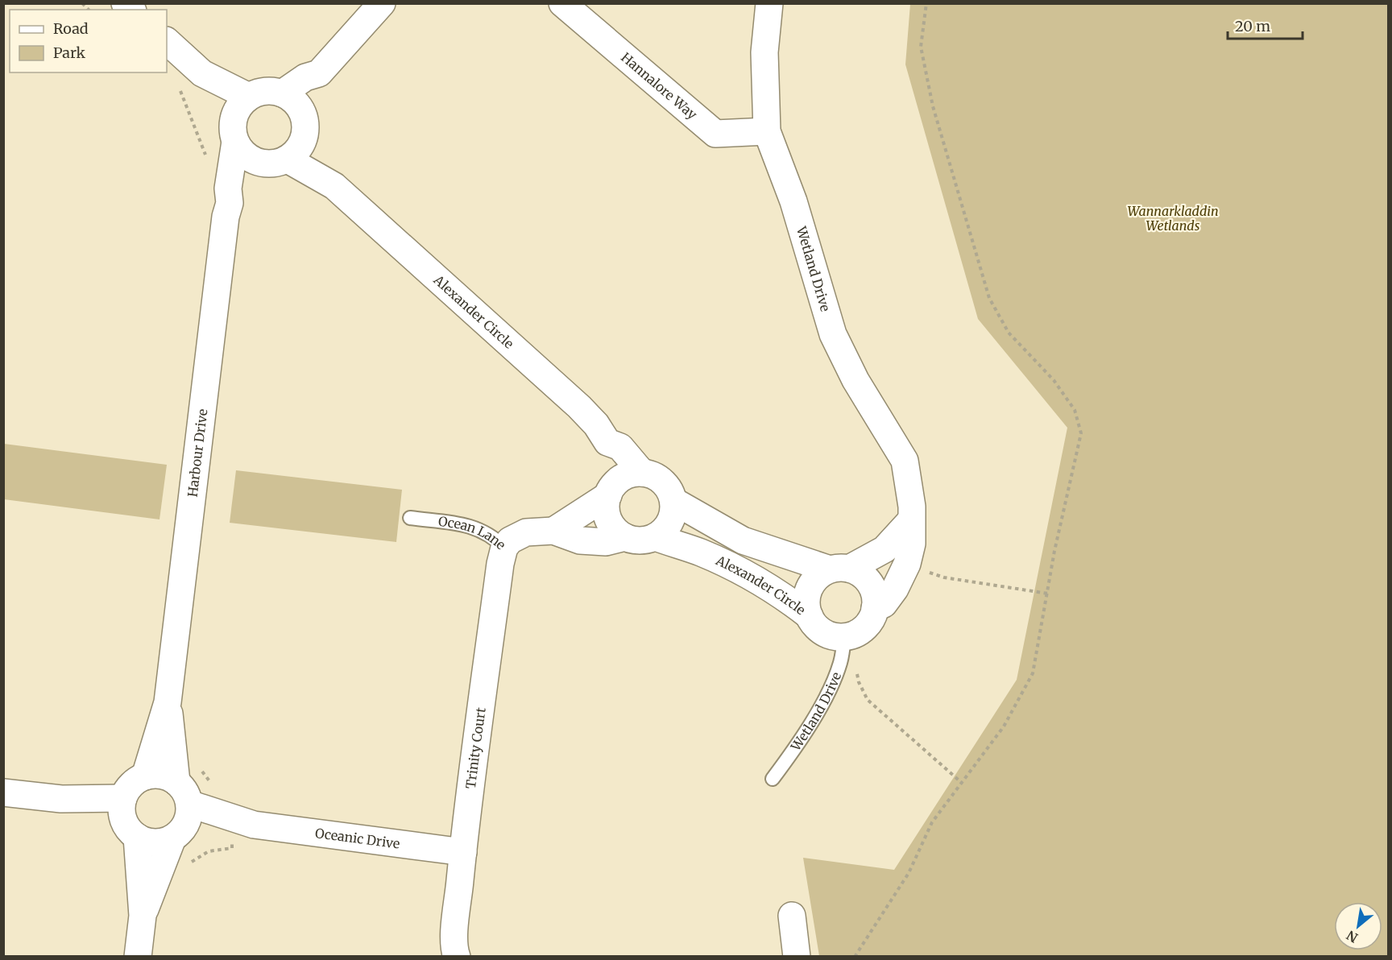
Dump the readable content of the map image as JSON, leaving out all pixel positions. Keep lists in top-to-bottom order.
{
  "streets": {
    "street": [
      "Hannalore Way",
      "Wetland Drive",
      "Alexander Circle",
      "Harbour Drive",
      "Ocean Lane",
      "Trinity Court",
      "Oceanic Drive"
    ]
  },
  "crossings": [
    ["Hannalore Way", "Wetland Drive"],
    ["Wetland Drive", "Alexander Circle"],
    ["Alexander Circle", "Harbour Drive"],
    ["Alexander Circle", "Ocean Lane"],
    ["Harbour Drive", "Oceanic Drive"],
    ["Ocean Lane", "Trinity Court"],
    ["Trinity Court", "Oceanic Drive"]
  ],
  "parks": ["Wannarkladdin Wetlands"],
  "legend": ["Road", "Park"],
  "scale_bar": "20 m",
  "north": "bottom left"
}
